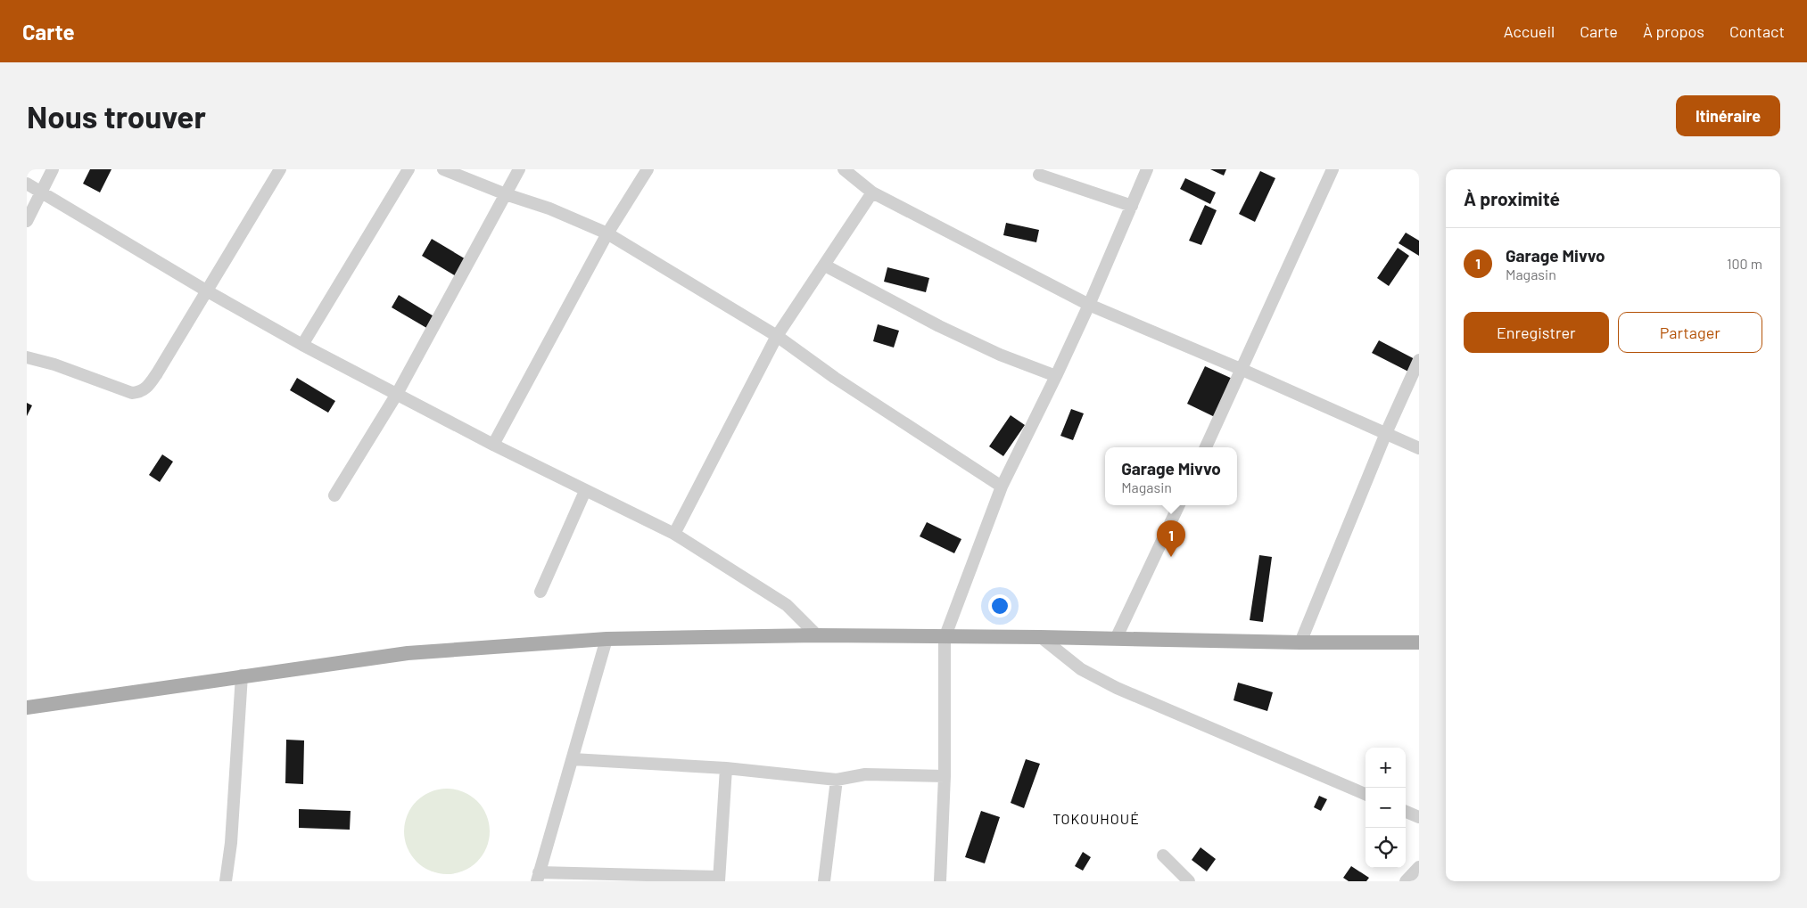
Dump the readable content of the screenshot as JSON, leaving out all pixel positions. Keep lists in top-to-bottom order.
{
  "districts": ["TOKOUHOUÉ"],
  "page": {
    "header": "Carte",
    "nav": [
      "Accueil",
      "Carte",
      "À propos",
      "Contact"
    ],
    "buttons": [
      "Itinéraire",
      ["Enregistrer", "Partager"]
    ],
    "title": "Nous trouver",
    "heading": "À proximité",
    "list": [
      {
        "mark": "1",
        "name": "Garage Mivvo",
        "note": "Magasin",
        "value": "100 m"
      }
    ],
    "popup": ["Garage Mivvo", "Magasin"],
    "pins": "1",
    "map_buttons": ["+", "−"]
  }
}
